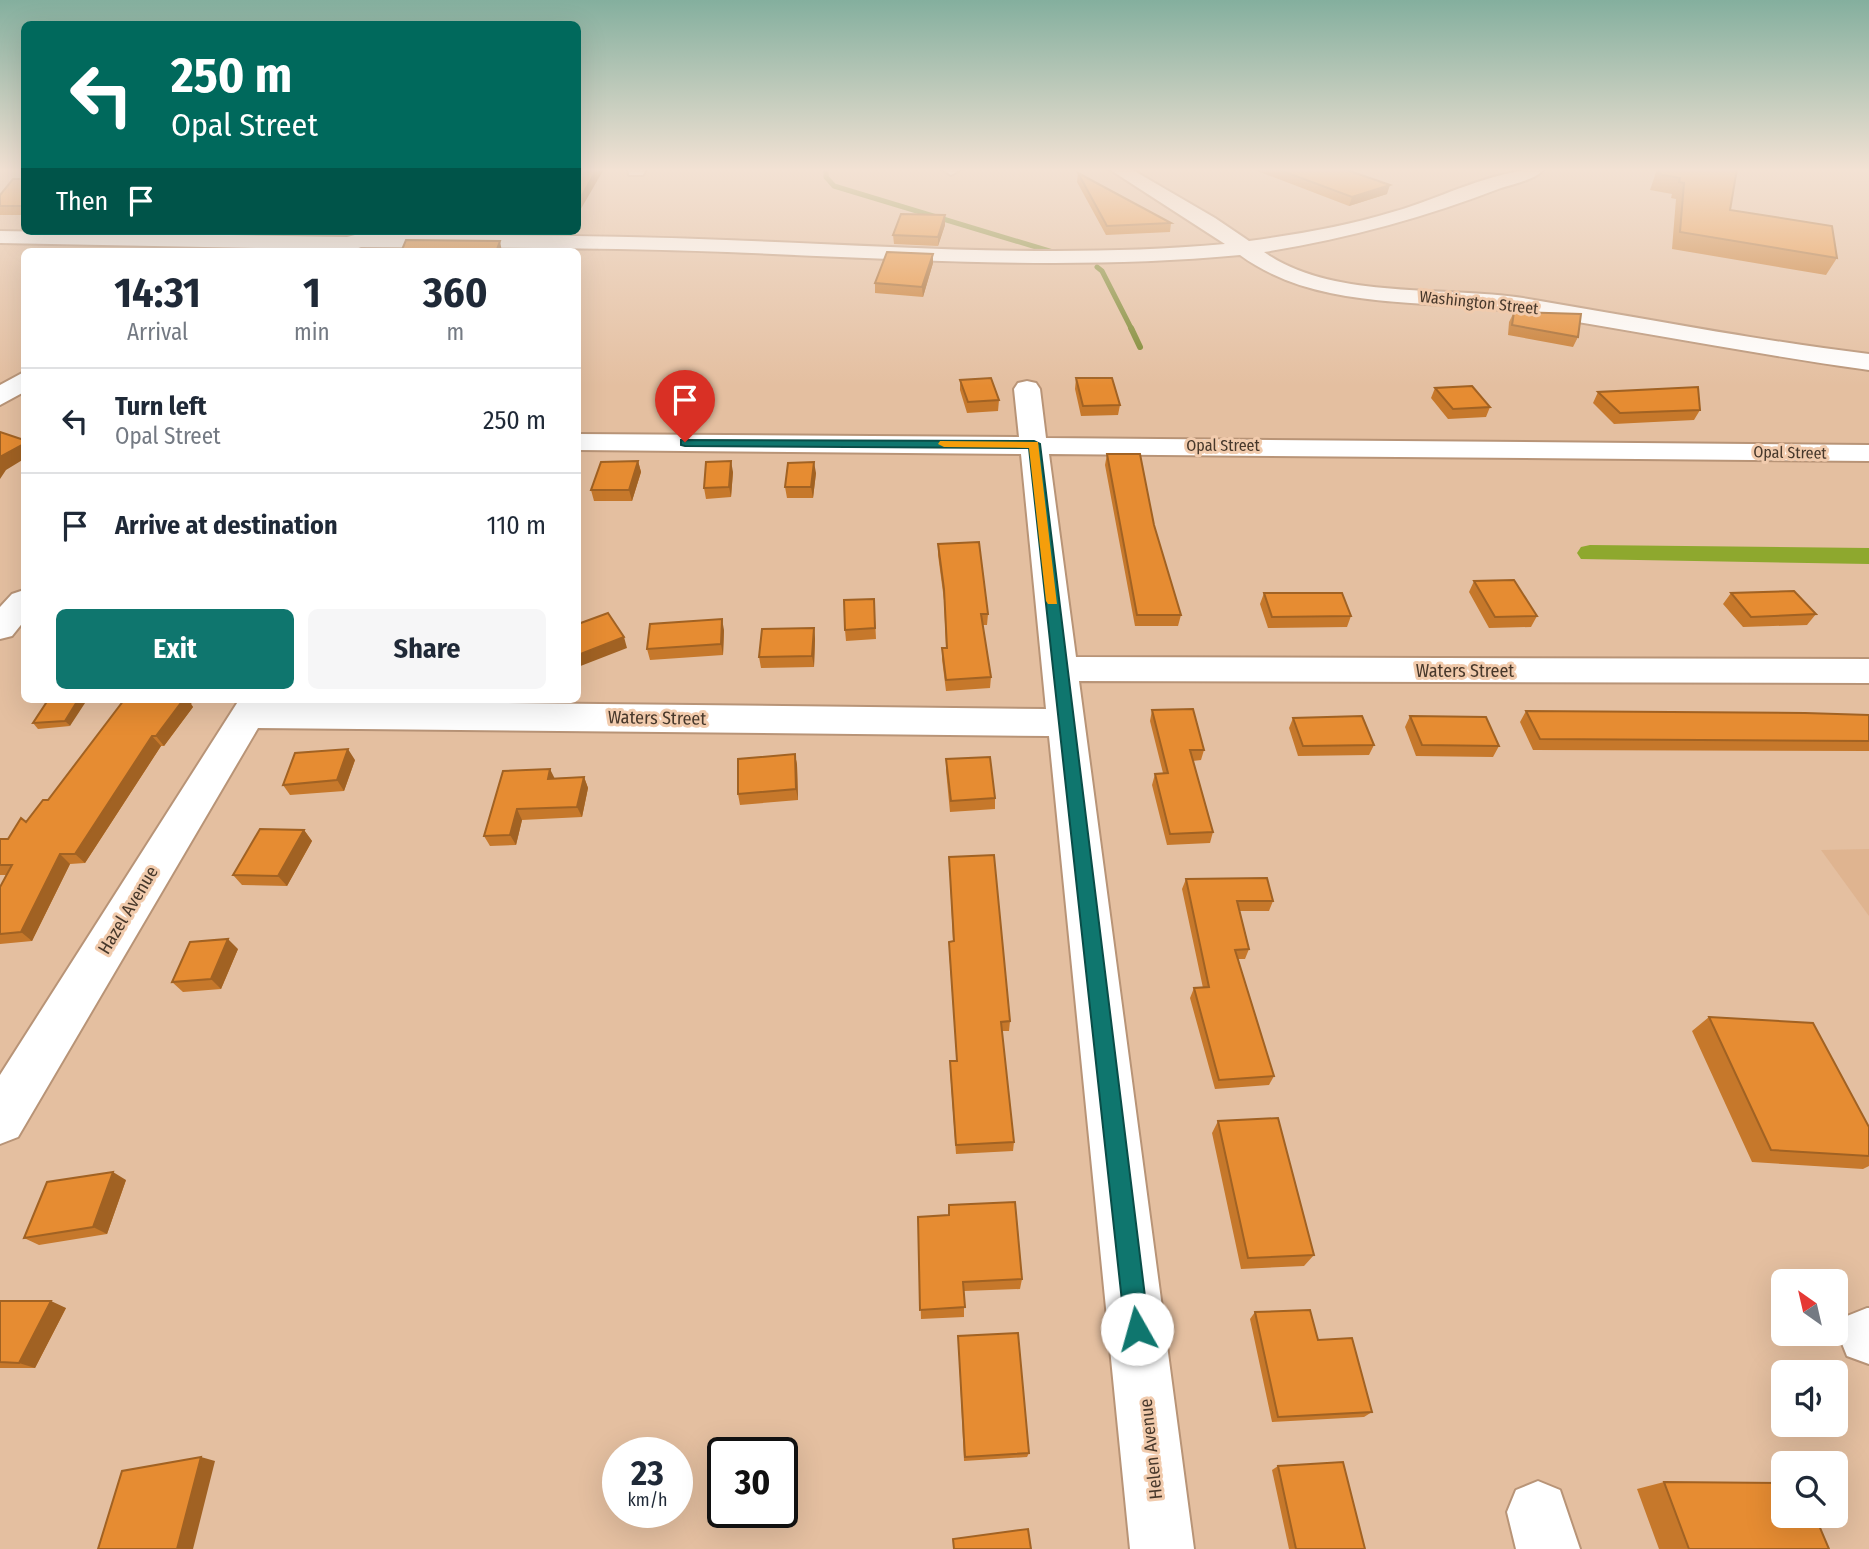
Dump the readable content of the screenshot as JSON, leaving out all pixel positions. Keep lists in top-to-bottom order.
{
  "streets": {
    "street": [
      "Washington Street",
      "Opal Street",
      "Waters Street",
      "Hazel Avenue",
      "Helen Avenue"
    ]
  },
  "crossings": [
    ["Opal Street", "Helen Avenue"],
    ["Waters Street", "Hazel Avenue"],
    ["Waters Street", "Helen Avenue"]
  ],
  "north": "top left",
  "page": {
    "turn": ["250 m", "Opal Street"],
    "then": "Then",
    "eta": [
      "14:31",
      "Arrival",
      "1",
      "min",
      "360",
      "m"
    ],
    "list": [
      {
        "name": "Turn left",
        "note": "Opal Street",
        "value": "250 m"
      },
      {
        "name": "Arrive at destination",
        "value": "110 m"
      }
    ],
    "buttons": ["Exit", "Share"],
    "speed": "23 km/h",
    "limit": "30"
  }
}
